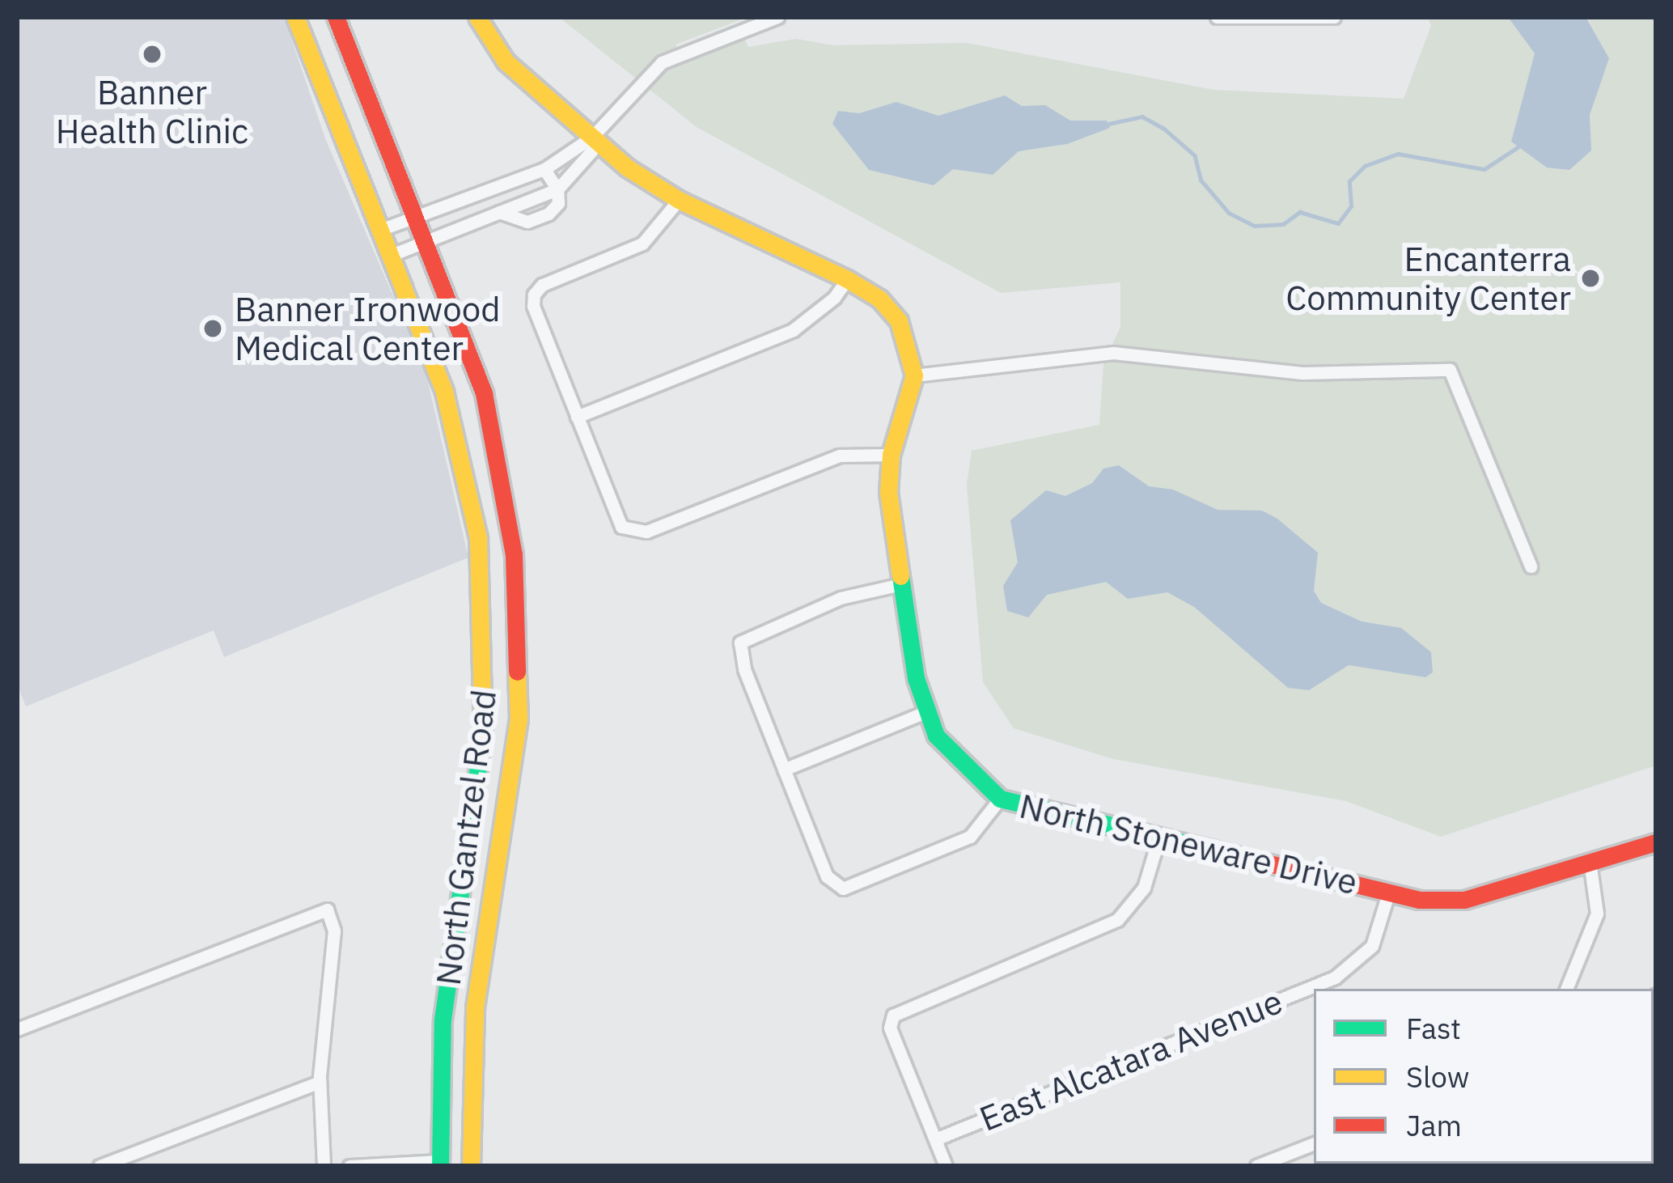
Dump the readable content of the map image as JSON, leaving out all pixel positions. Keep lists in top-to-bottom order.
{
  "streets": {
    "main road": ["North Gantzel Road", "North Stoneware Drive"],
    "street": ["East Alcatara Avenue"]
  },
  "crossings": [
    ["North Stoneware Drive", "East Alcatara Avenue"]
  ],
  "places": ["Banner Health Clinic", "Encanterra Community Center", "Banner Ironwood Medical Center"],
  "legend": ["Fast", "Slow", "Jam"]
}
